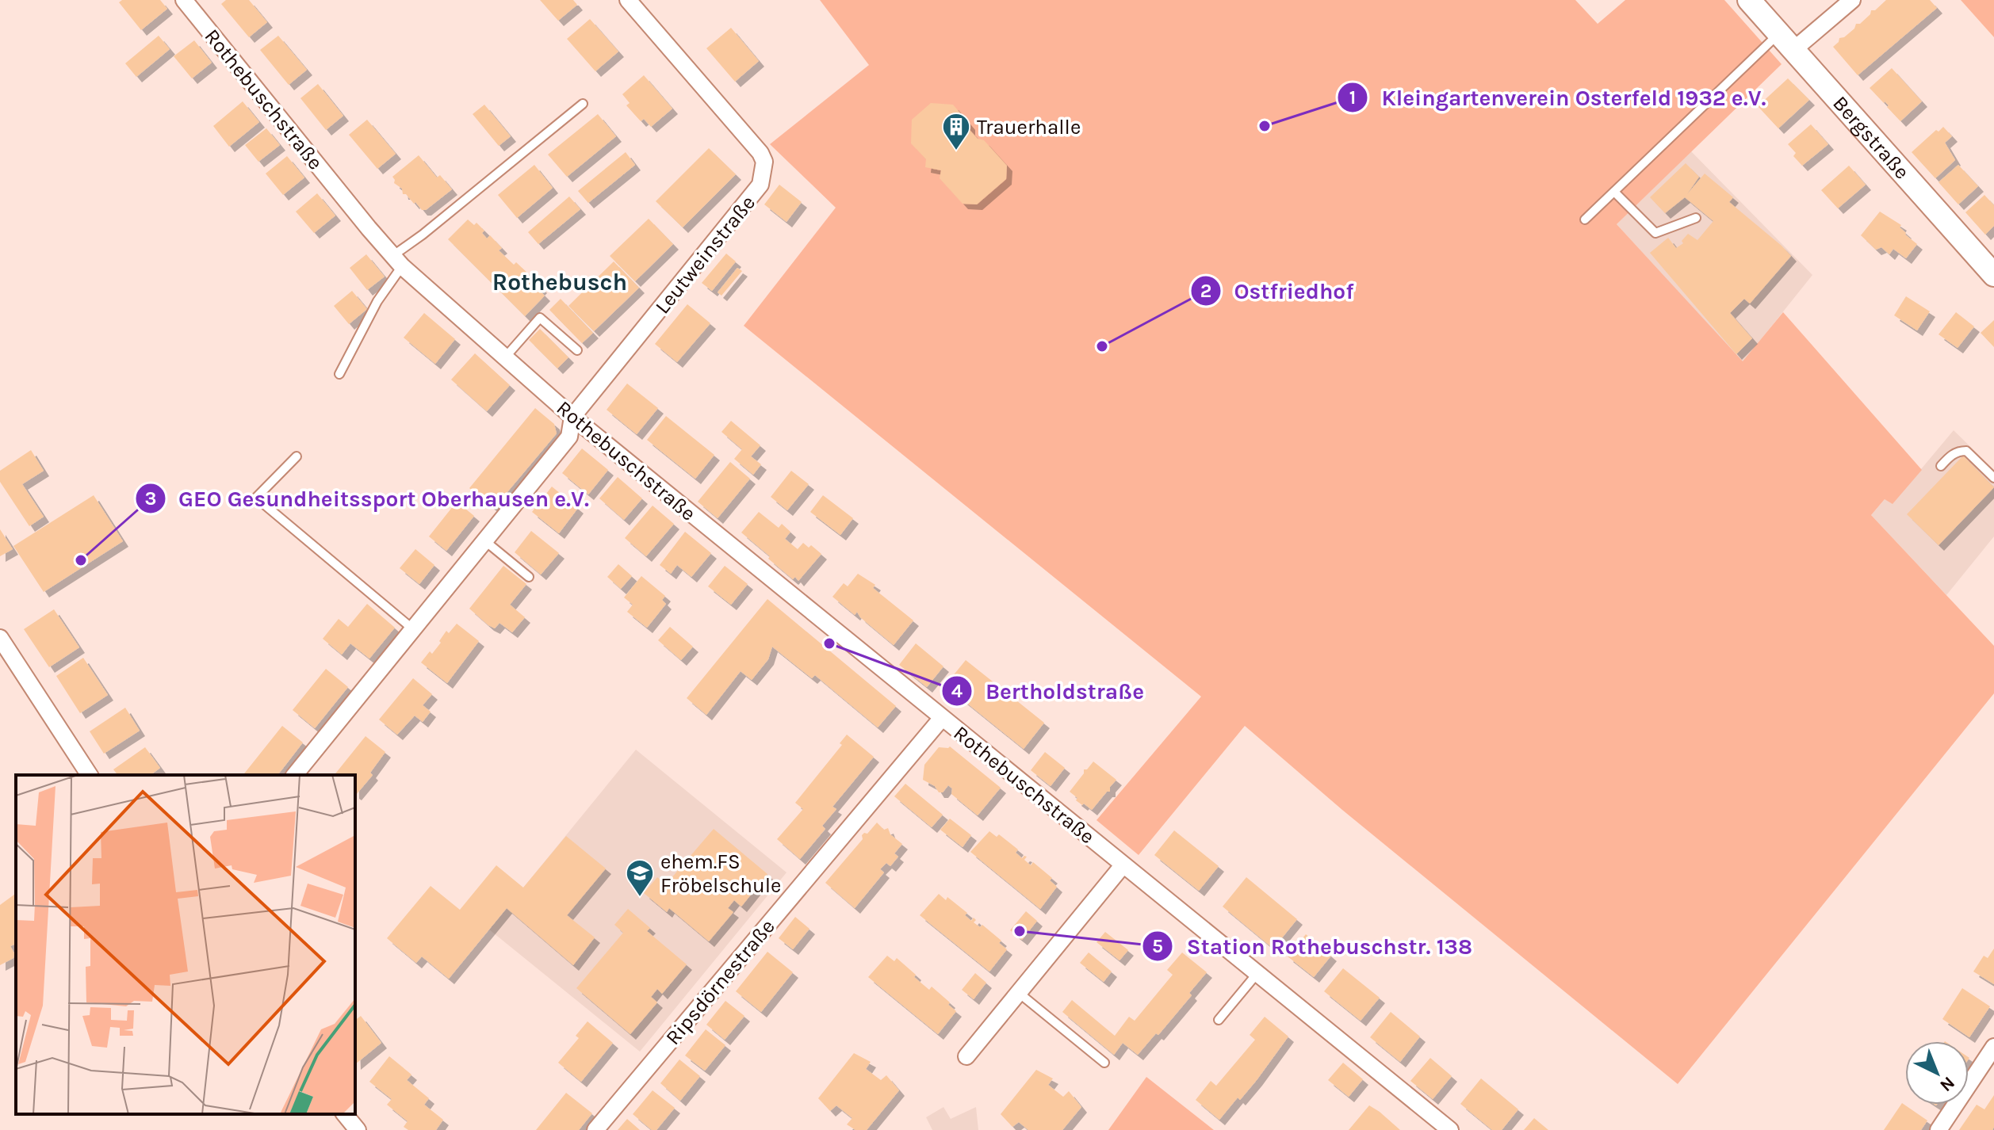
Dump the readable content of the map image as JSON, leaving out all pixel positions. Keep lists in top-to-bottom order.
{
  "streets": {
    "street": [
      "Rothebuschstraße",
      "Bergstraße",
      "Leutweinstraße",
      "Ripsdörnestraße"
    ]
  },
  "crossings": [
    ["Rothebuschstraße", "Leutweinstraße"],
    ["Rothebuschstraße", "Ripsdörnestraße"]
  ],
  "districts": ["Rothebusch"],
  "places": {
    "other": [
      "Kleingartenverein Osterfeld 1932 e.V.",
      "Ostfriedhof",
      "GEO Gesundheitssport Oberhausen e.V.",
      "Bertholdstraße",
      "Station Rothebuschstr. 138"
    ],
    "building": ["Trauerhalle"],
    "school or university": ["ehem.FS Fröbelschule"]
  },
  "north": "bottom right"
}
